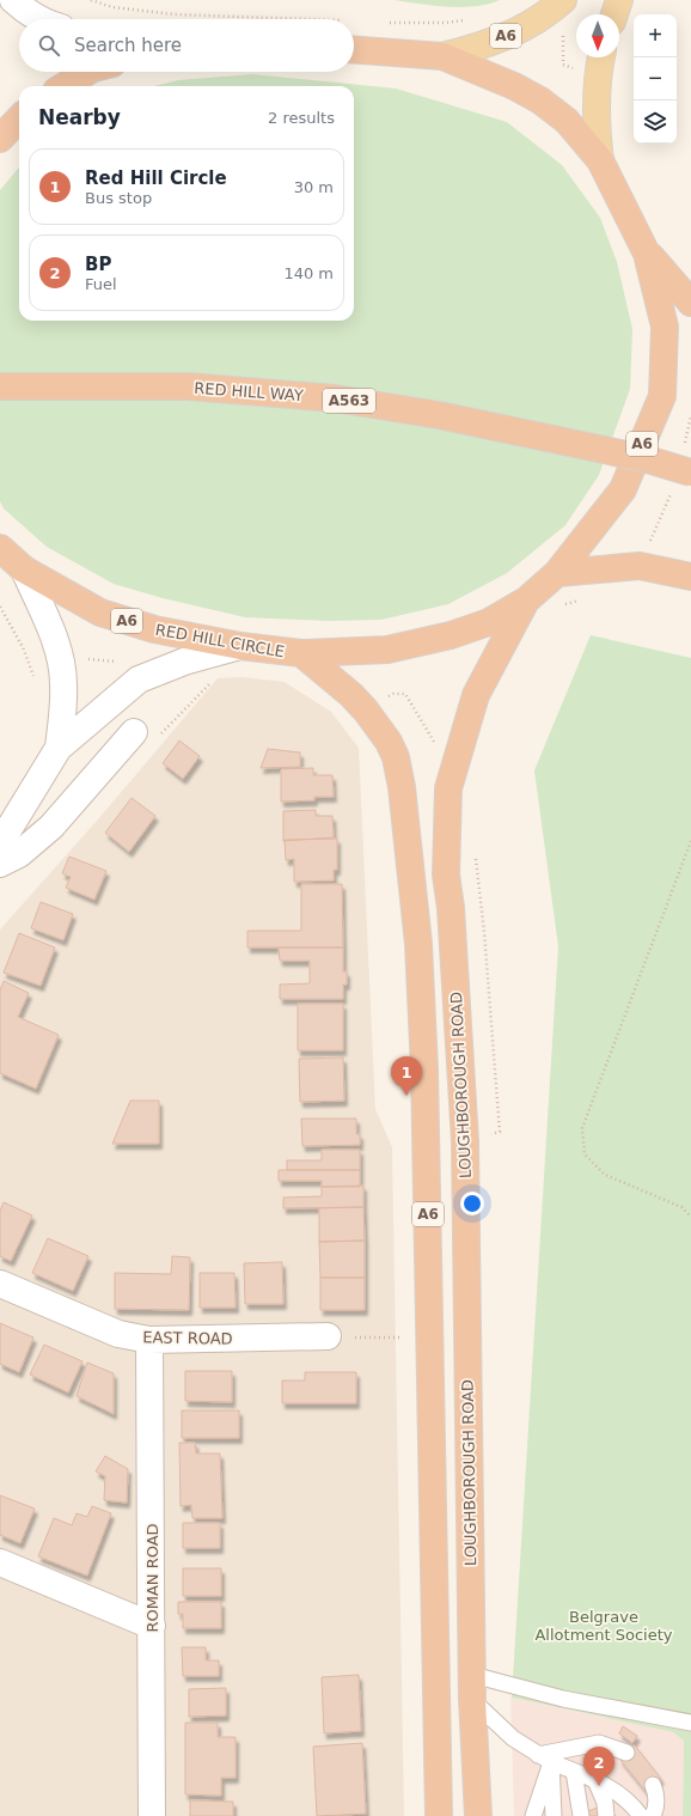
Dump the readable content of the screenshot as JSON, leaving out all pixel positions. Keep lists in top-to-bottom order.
{
  "streets": {
    "highway": [
      "A6",
      "RED HILL WAY",
      "A563",
      "RED HILL CIRCLE",
      "LOUGHBOROUGH ROAD"
    ],
    "street": ["EAST ROAD", "ROMAN ROAD"]
  },
  "crossings": [
    ["A6", "RED HILL CIRCLE"],
    ["RED HILL CIRCLE", "LOUGHBOROUGH ROAD"],
    ["EAST ROAD", "ROMAN ROAD"]
  ],
  "parks": ["Belgrave Allotment Society"],
  "north": "bottom",
  "page": {
    "map_buttons": ["+", "−"],
    "search": "Search here",
    "heading": ["Nearby", "2 results"],
    "list": [
      {
        "mark": "1",
        "name": "Red Hill Circle",
        "note": "Bus stop",
        "value": "30 m"
      },
      {
        "mark": "2",
        "name": "BP",
        "note": "Fuel",
        "value": "140 m"
      }
    ],
    "pins": ["1", "2"]
  }
}
